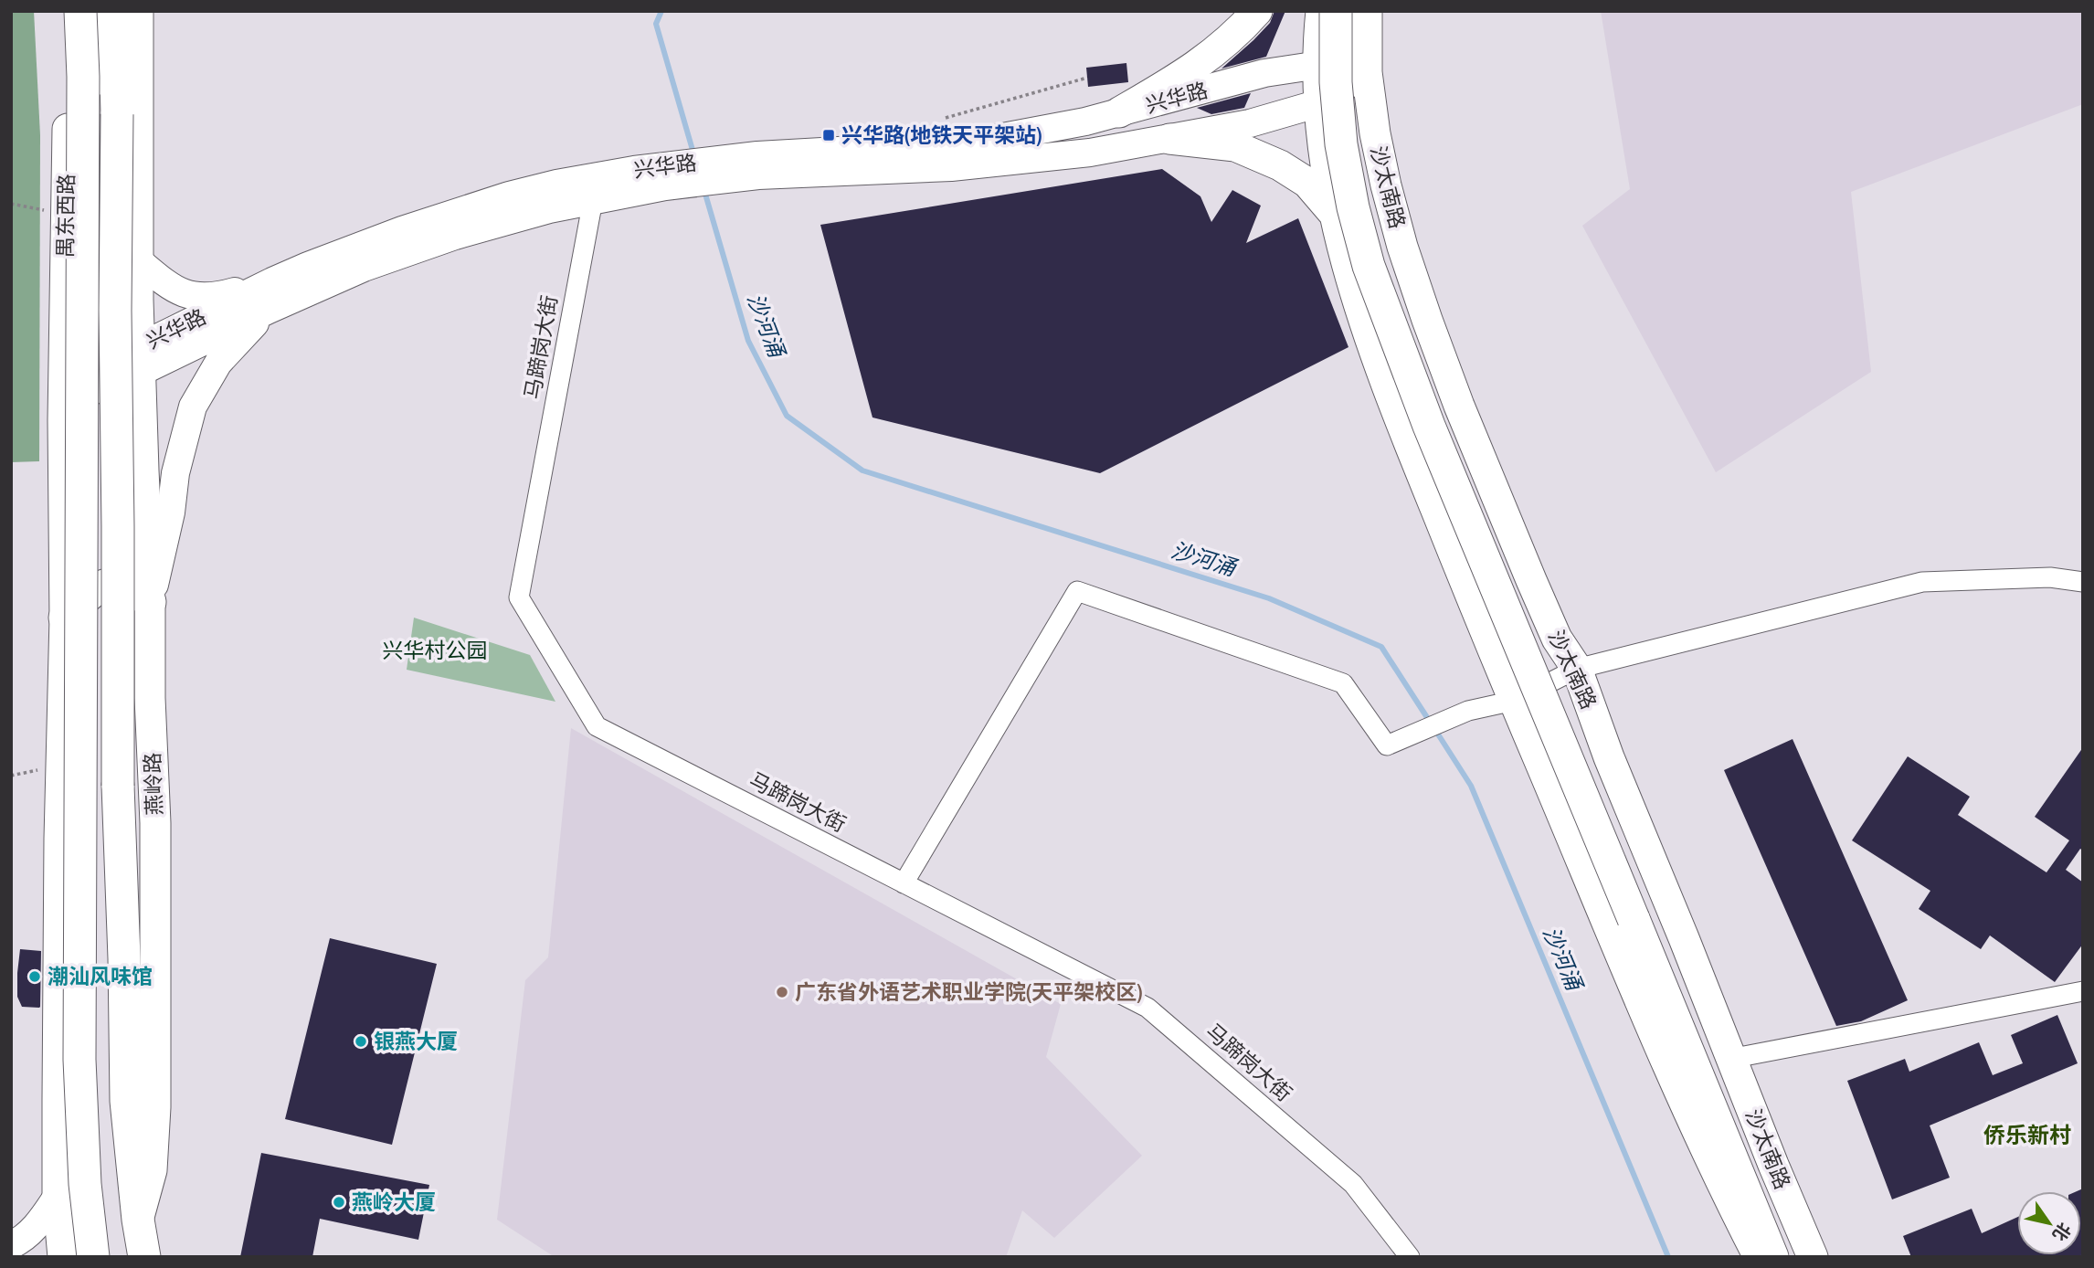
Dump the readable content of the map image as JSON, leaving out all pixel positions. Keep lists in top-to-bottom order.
{
  "streets": {
    "highway": ["燕岭路"],
    "main road": ["兴华路", "沙太南路", "禺东西路"],
    "street": ["马蹄岗大街"]
  },
  "crossings": [
    ["兴华路", "沙太南路"],
    ["兴华路", "禺东西路"],
    ["兴华路", "马蹄岗大街"],
    ["兴华路", "燕岭路"]
  ],
  "districts": ["侨乐新村"],
  "water": ["沙河涌"],
  "parks": ["兴华村公园"],
  "places": {
    "transit": ["兴华路(地铁天平架站)"],
    "other": [
      "潮汕风味馆",
      "广东省外语艺术职业学院(天平架校区)",
      "银燕大厦",
      "燕岭大厦"
    ]
  },
  "north": "bottom right"
}
